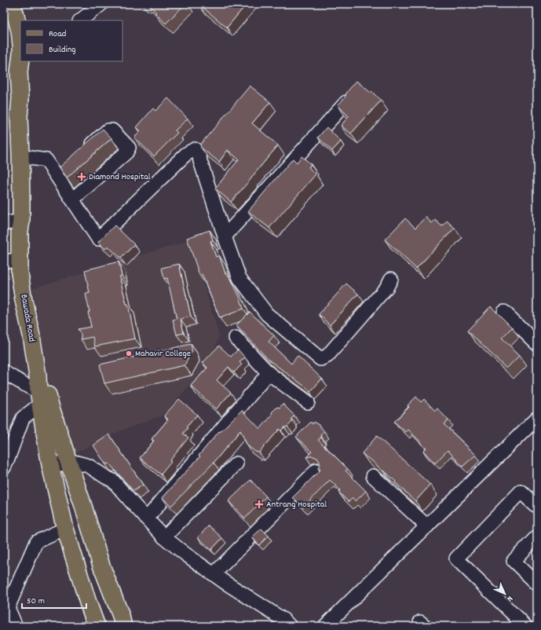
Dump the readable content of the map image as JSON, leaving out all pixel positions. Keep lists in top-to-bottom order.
{
  "streets": {
    "main road": ["Bawada Road"]
  },
  "places": {
    "health": ["Diamond Hospital", "Antrang Hospital"],
    "other": ["Mahavir College"]
  },
  "legend": ["Road", "Building"],
  "scale_bar": "50 m",
  "north": "bottom right"
}
